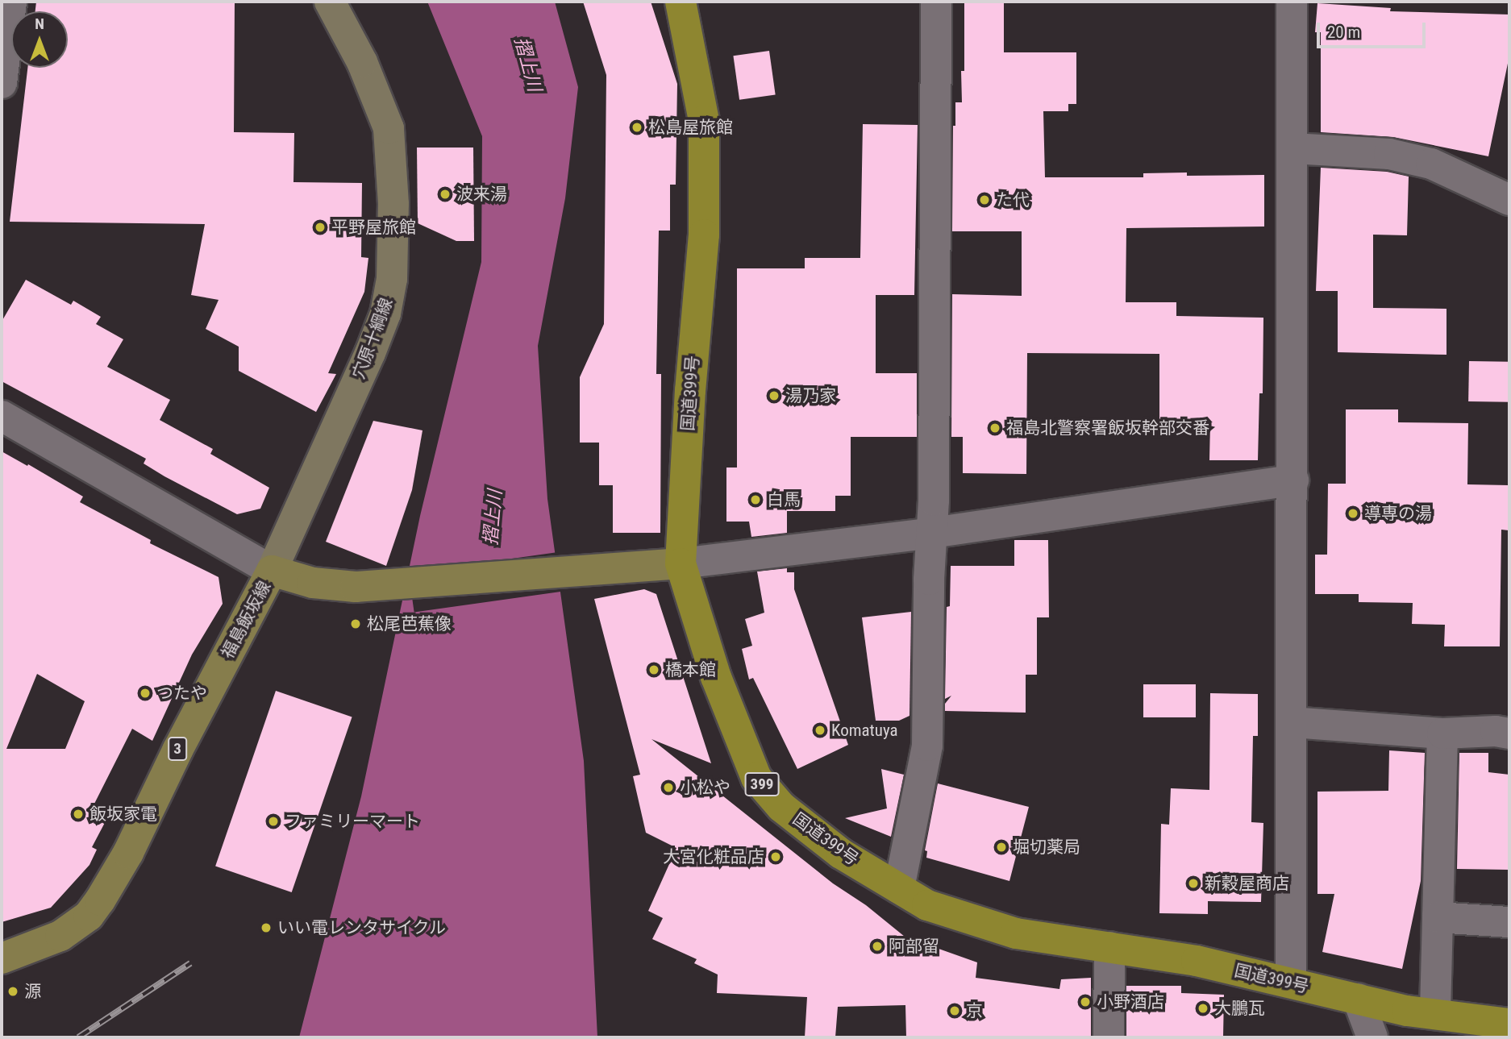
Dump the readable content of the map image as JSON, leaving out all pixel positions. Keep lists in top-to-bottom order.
{
  "streets": {
    "highway": ["国道399号", "399"],
    "main road": ["穴原十綱線", "福島飯坂線", "3"]
  },
  "crossings": [
    ["穴原十綱線", "福島飯坂線"],
    ["国道399号", "福島飯坂線"]
  ],
  "water": ["摺上川"],
  "places": [
    "松島屋旅館",
    "波来湯",
    "た代",
    "平野屋旅館",
    "湯乃家",
    "福島北警察署飯坂幹部交番",
    "白馬",
    "導専の湯",
    "松尾芭蕉像",
    "橋本館",
    "つたや",
    "Komatuya",
    "小松や",
    "飯坂家電",
    "ファミリーマート",
    "堀切薬局",
    "大宮化粧品店",
    "新穀屋商店",
    "いい電レンタサイクル",
    "阿部留",
    "源",
    "小野酒店",
    "大鵬瓦",
    "京"
  ],
  "scale_bar": "20 m",
  "north": "top"
}
